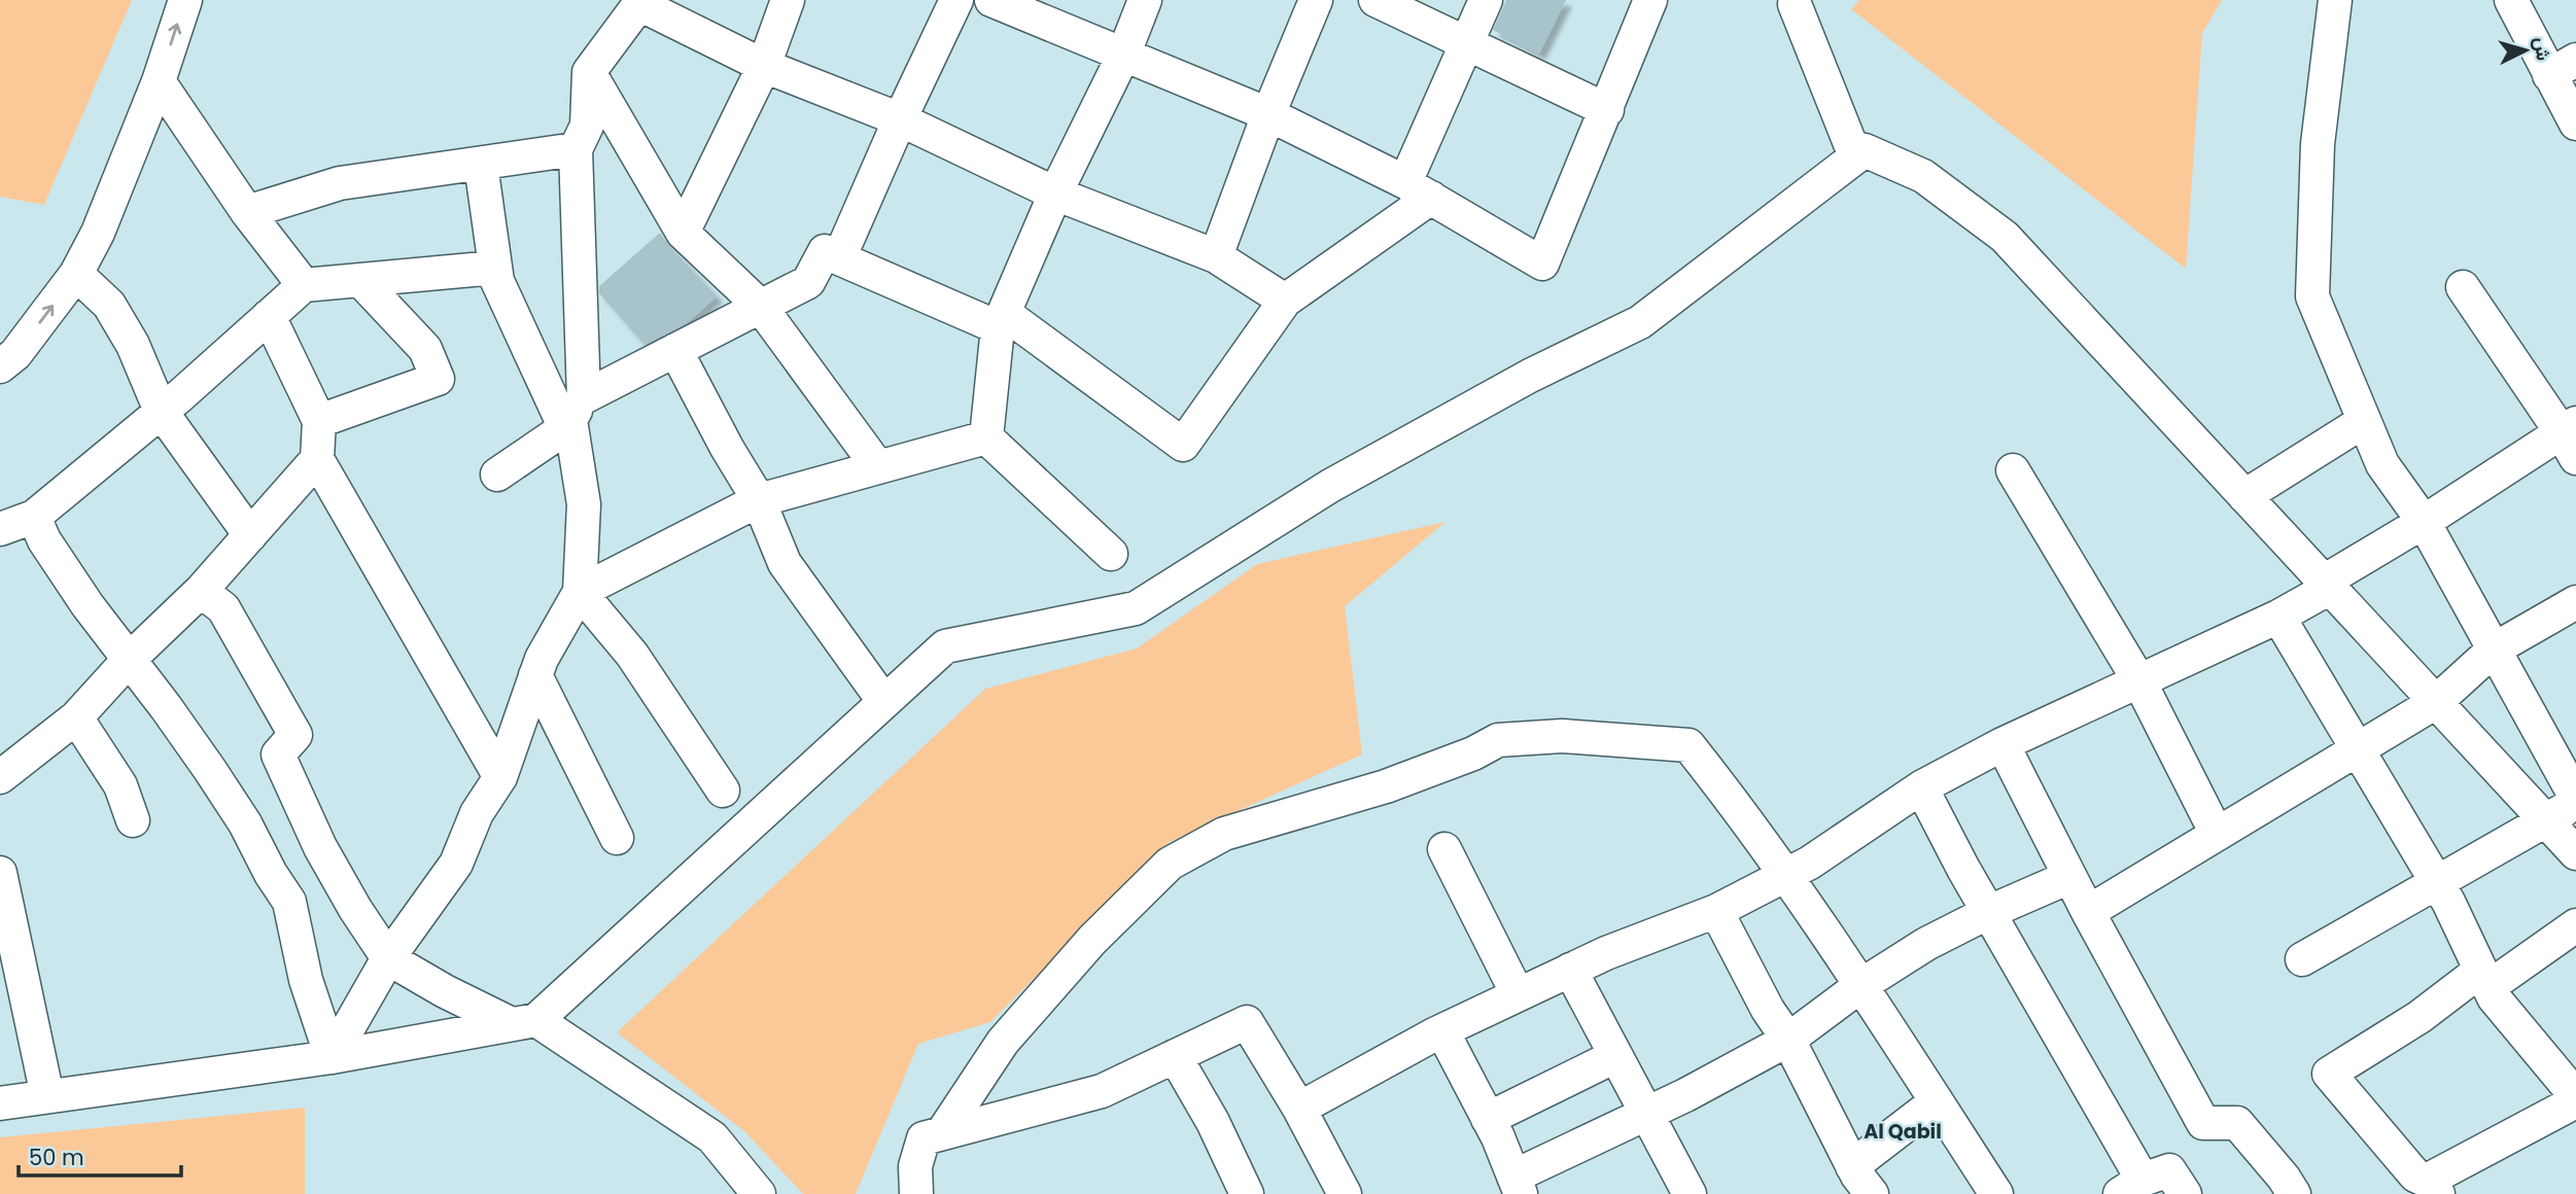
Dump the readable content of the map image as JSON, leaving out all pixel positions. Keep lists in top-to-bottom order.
{
  "districts": ["Al Qabil"],
  "scale_bar": "50 m",
  "north": "right"
}
